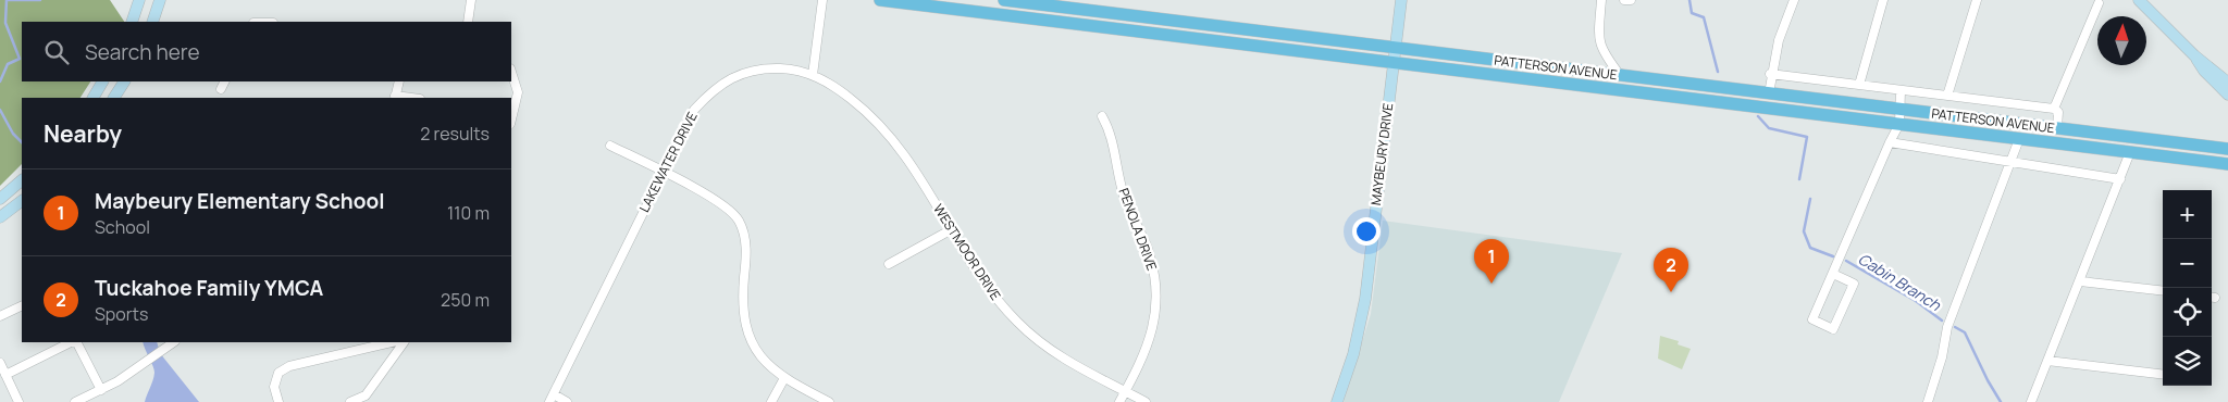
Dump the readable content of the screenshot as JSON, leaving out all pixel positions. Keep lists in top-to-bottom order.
{
  "streets": {
    "main road": ["PATTERSON AVENUE"],
    "street": [
      "MAYBEURY DRIVE",
      "LAKEWATER DRIVE",
      "PENOLA DRIVE",
      "WESTMOOR DRIVE"
    ]
  },
  "crossings": [
    ["PATTERSON AVENUE", "MAYBEURY DRIVE"],
    ["LAKEWATER DRIVE", "WESTMOOR DRIVE"],
    ["PENOLA DRIVE", "WESTMOOR DRIVE"]
  ],
  "water": ["Cabin Branch"],
  "north": "top",
  "page": {
    "search": "Search here",
    "heading": ["Nearby", "2 results"],
    "list": [
      {
        "mark": "1",
        "name": "Maybeury Elementary School",
        "note": "School",
        "value": "110 m"
      },
      {
        "mark": "2",
        "name": "Tuckahoe Family YMCA",
        "note": "Sports",
        "value": "250 m"
      }
    ],
    "map_buttons": ["+", "−"],
    "pins": ["1", "2"]
  }
}
